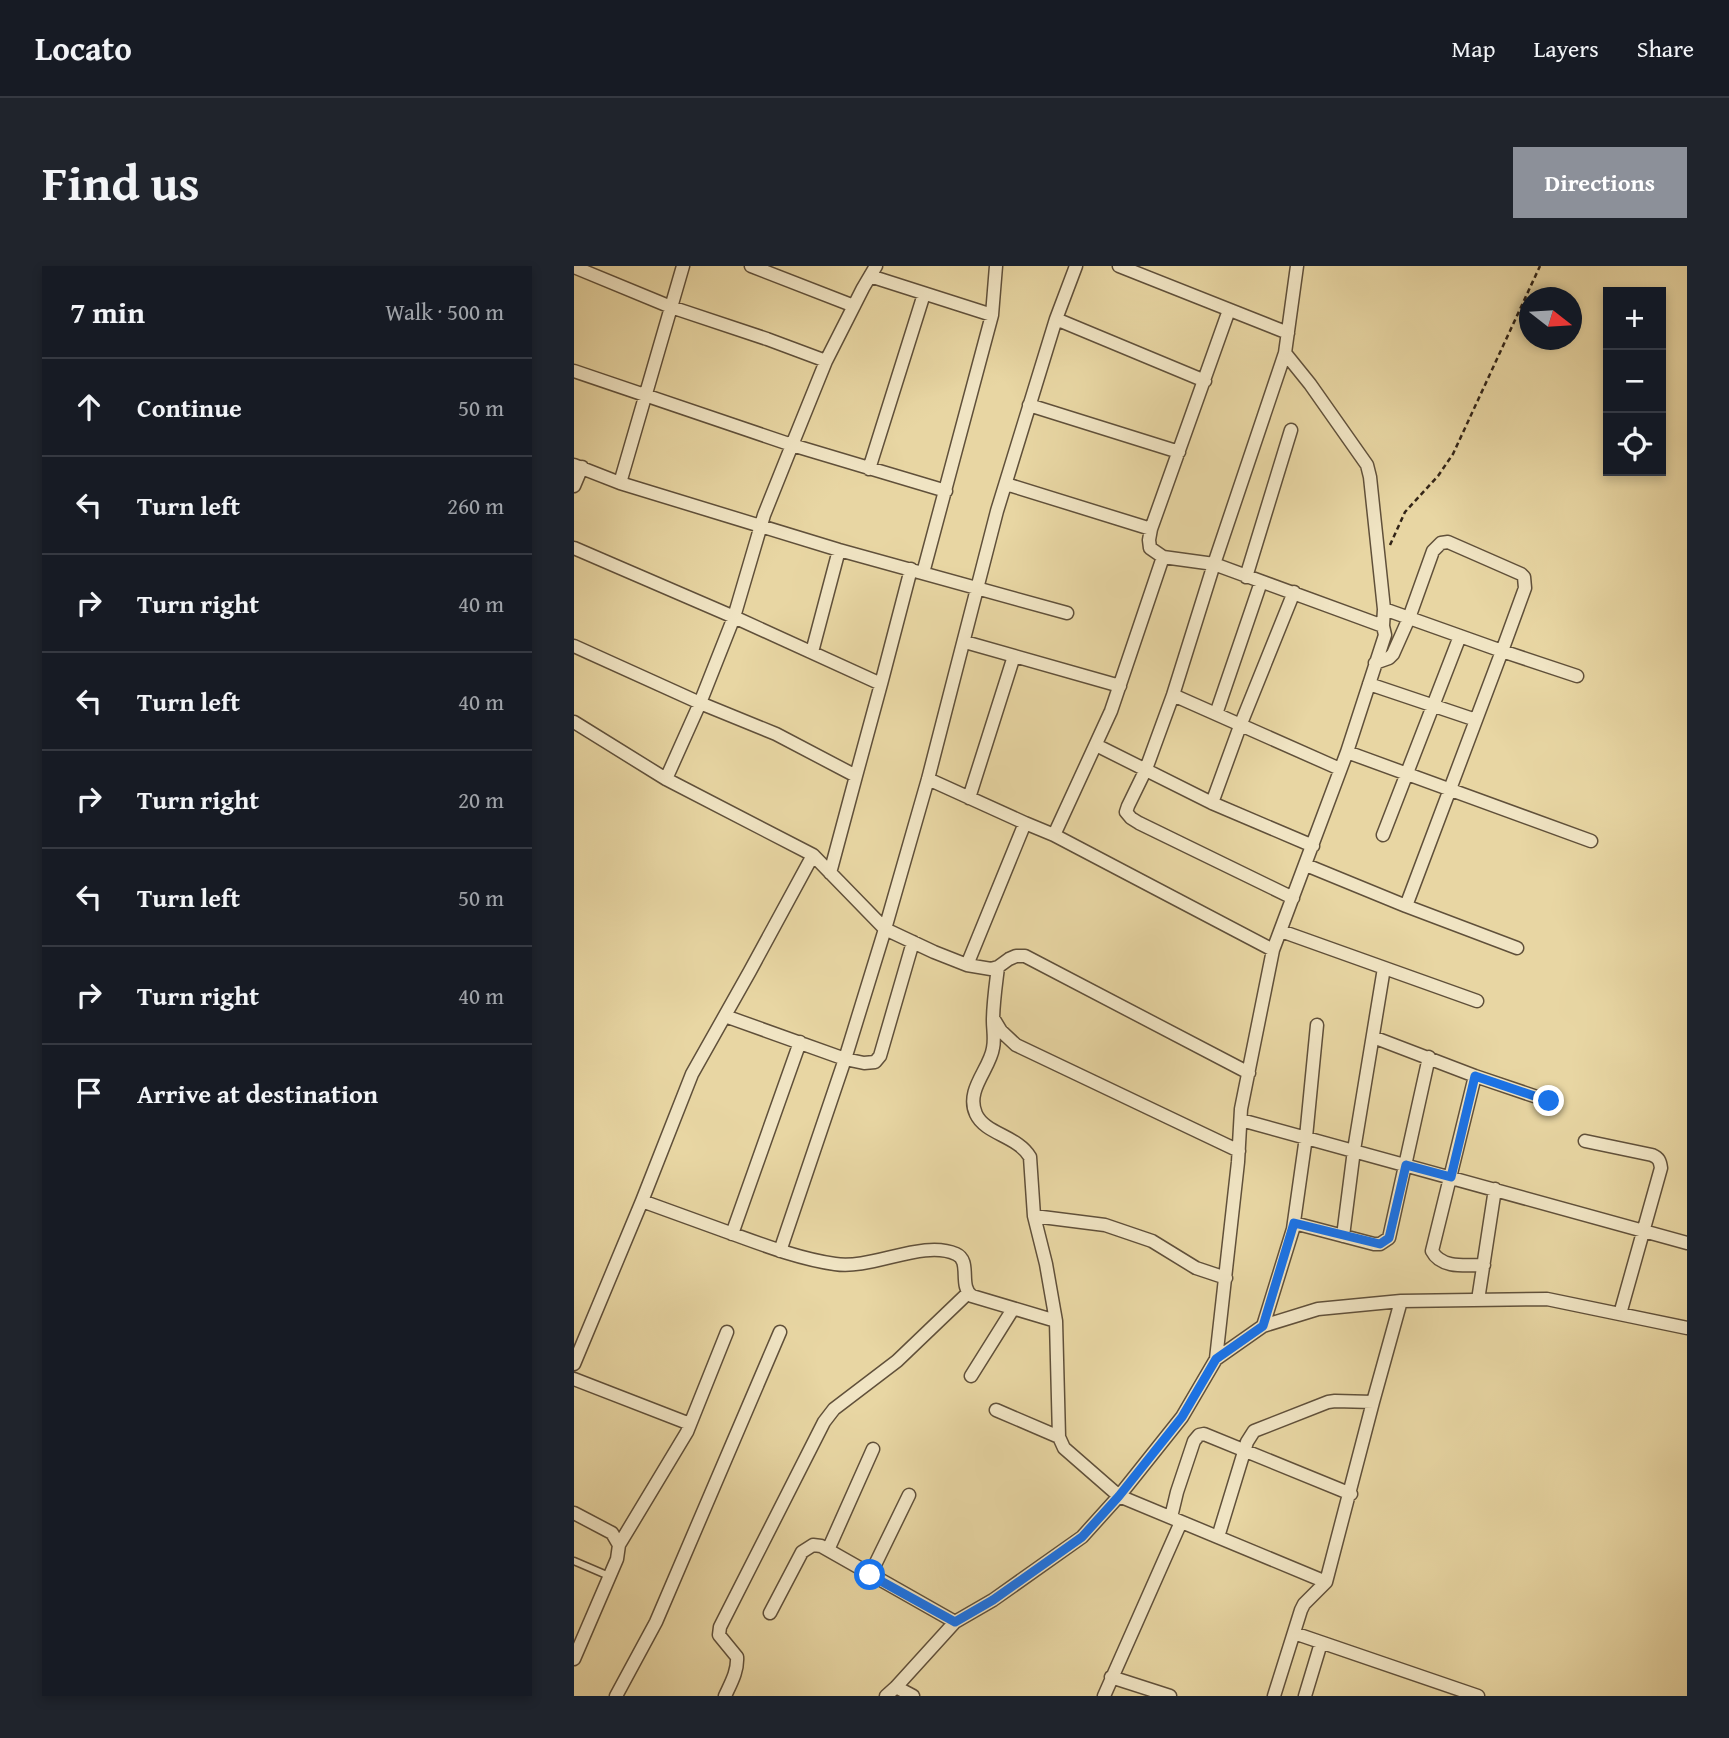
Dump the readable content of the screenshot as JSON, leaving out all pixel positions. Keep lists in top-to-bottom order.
{
  "north": "right",
  "page": {
    "header": "Locato",
    "nav": ["Map", "Layers", "Share"],
    "title": "Find us",
    "buttons": "Directions",
    "heading": ["7 min", "Walk · 500 m"],
    "map_buttons": ["+", "−"],
    "list": [
      ["Continue", "50 m"],
      ["Turn left", "260 m"],
      ["Turn right", "40 m"],
      ["Turn left", "40 m"],
      ["Turn right", "20 m"],
      ["Turn left", "50 m"],
      ["Turn right", "40 m"],
      "Arrive at destination"
    ]
  }
}
